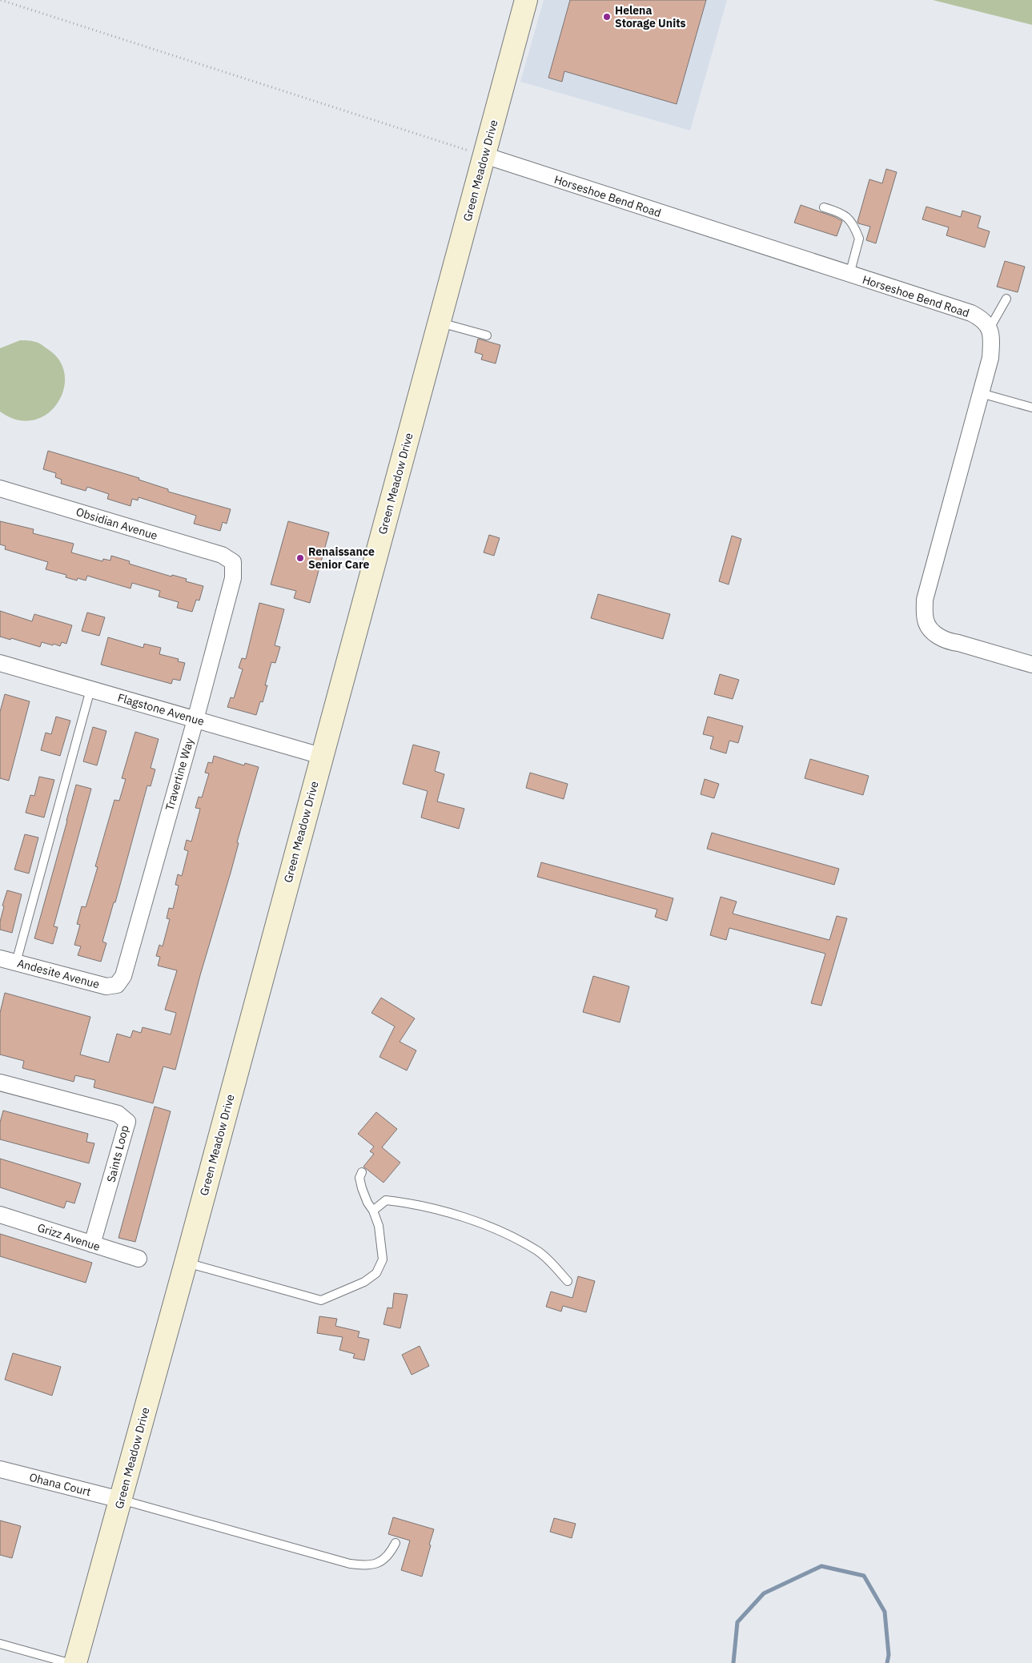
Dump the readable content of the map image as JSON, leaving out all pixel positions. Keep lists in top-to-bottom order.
{
  "streets": {
    "main road": ["Green Meadow Drive"],
    "street": [
      "Horseshoe Bend Road",
      "Obsidian Avenue",
      "Flagstone Avenue",
      "Travertine Way",
      "Andesite Avenue",
      "Saints Loop",
      "Grizz Avenue",
      "Ohana Court"
    ]
  },
  "crossings": [
    ["Green Meadow Drive", "Horseshoe Bend Road"],
    ["Green Meadow Drive", "Flagstone Avenue"],
    ["Green Meadow Drive", "Ohana Court"],
    ["Obsidian Avenue", "Travertine Way"],
    ["Flagstone Avenue", "Travertine Way"],
    ["Travertine Way", "Andesite Avenue"],
    ["Saints Loop", "Grizz Avenue"]
  ],
  "places": ["Helena Storage Units", "Renaissance Senior Care"]
}
